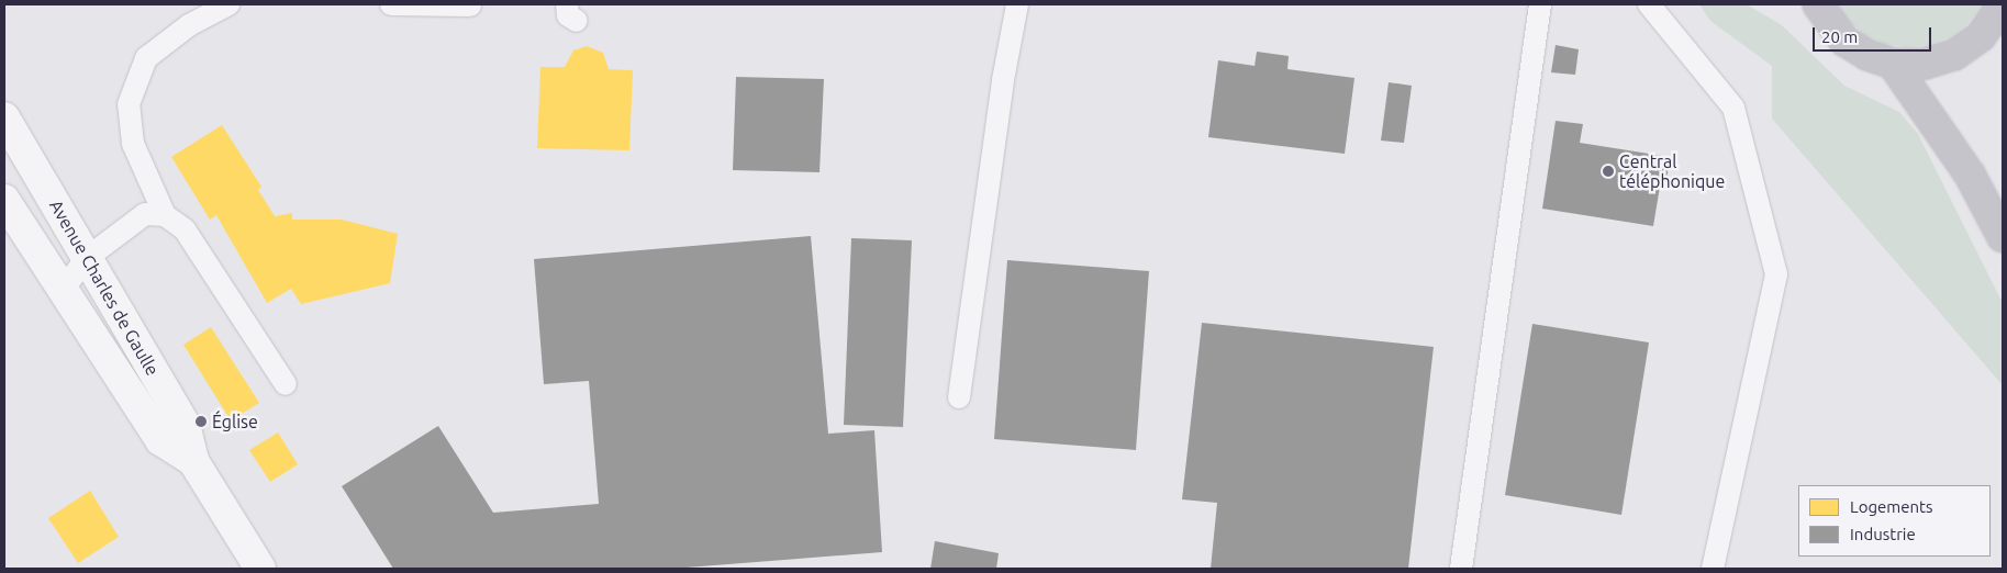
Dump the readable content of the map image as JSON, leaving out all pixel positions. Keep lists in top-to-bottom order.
{
  "streets": {
    "street": ["Avenue Charles de Gaulle"]
  },
  "places": ["Central téléphonique", "Église"],
  "legend": ["Logements", "Industrie"],
  "scale_bar": "20 m"
}
